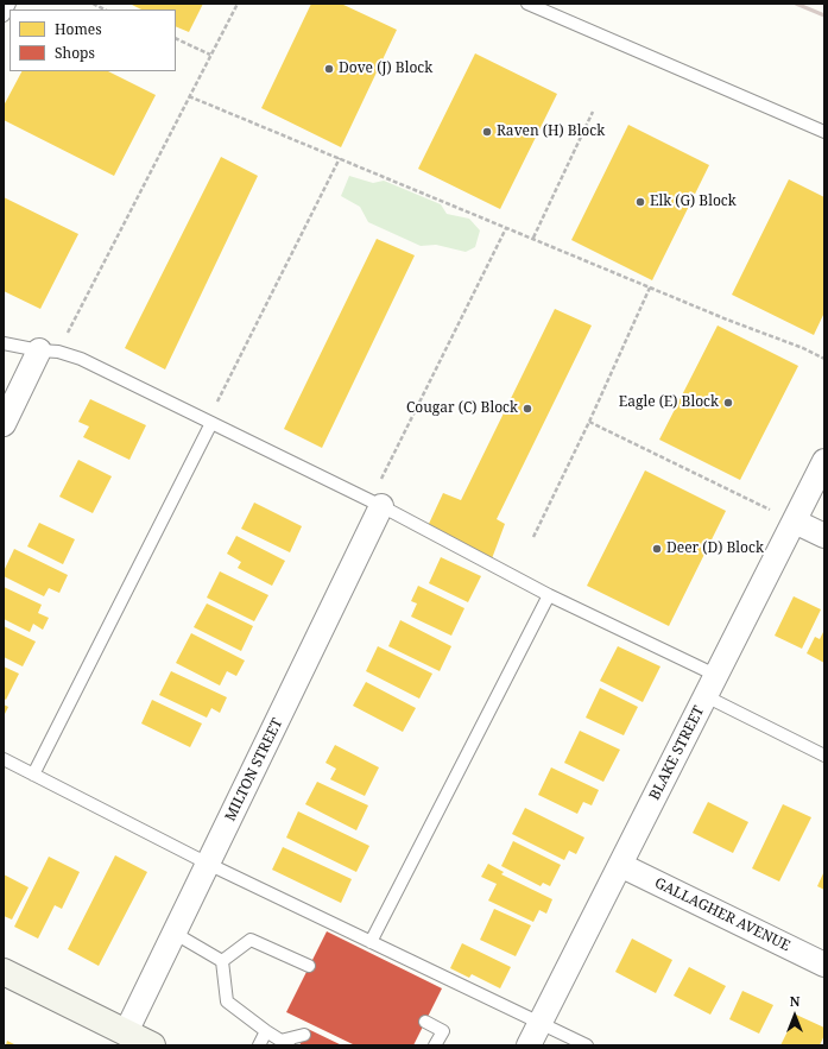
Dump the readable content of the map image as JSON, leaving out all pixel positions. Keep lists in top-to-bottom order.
{
  "streets": {
    "street": ["BLAKE STREET", "MILTON STREET", "GALLAGHER AVENUE"]
  },
  "crossings": [
    ["BLAKE STREET", "GALLAGHER AVENUE"]
  ],
  "places": [
    "Dove (J) Block",
    "Raven (H) Block",
    "Elk (G) Block",
    "Eagle (E) Block",
    "Cougar (C) Block",
    "Deer (D) Block"
  ],
  "legend": ["Homes", "Shops"],
  "north": "top"
}
